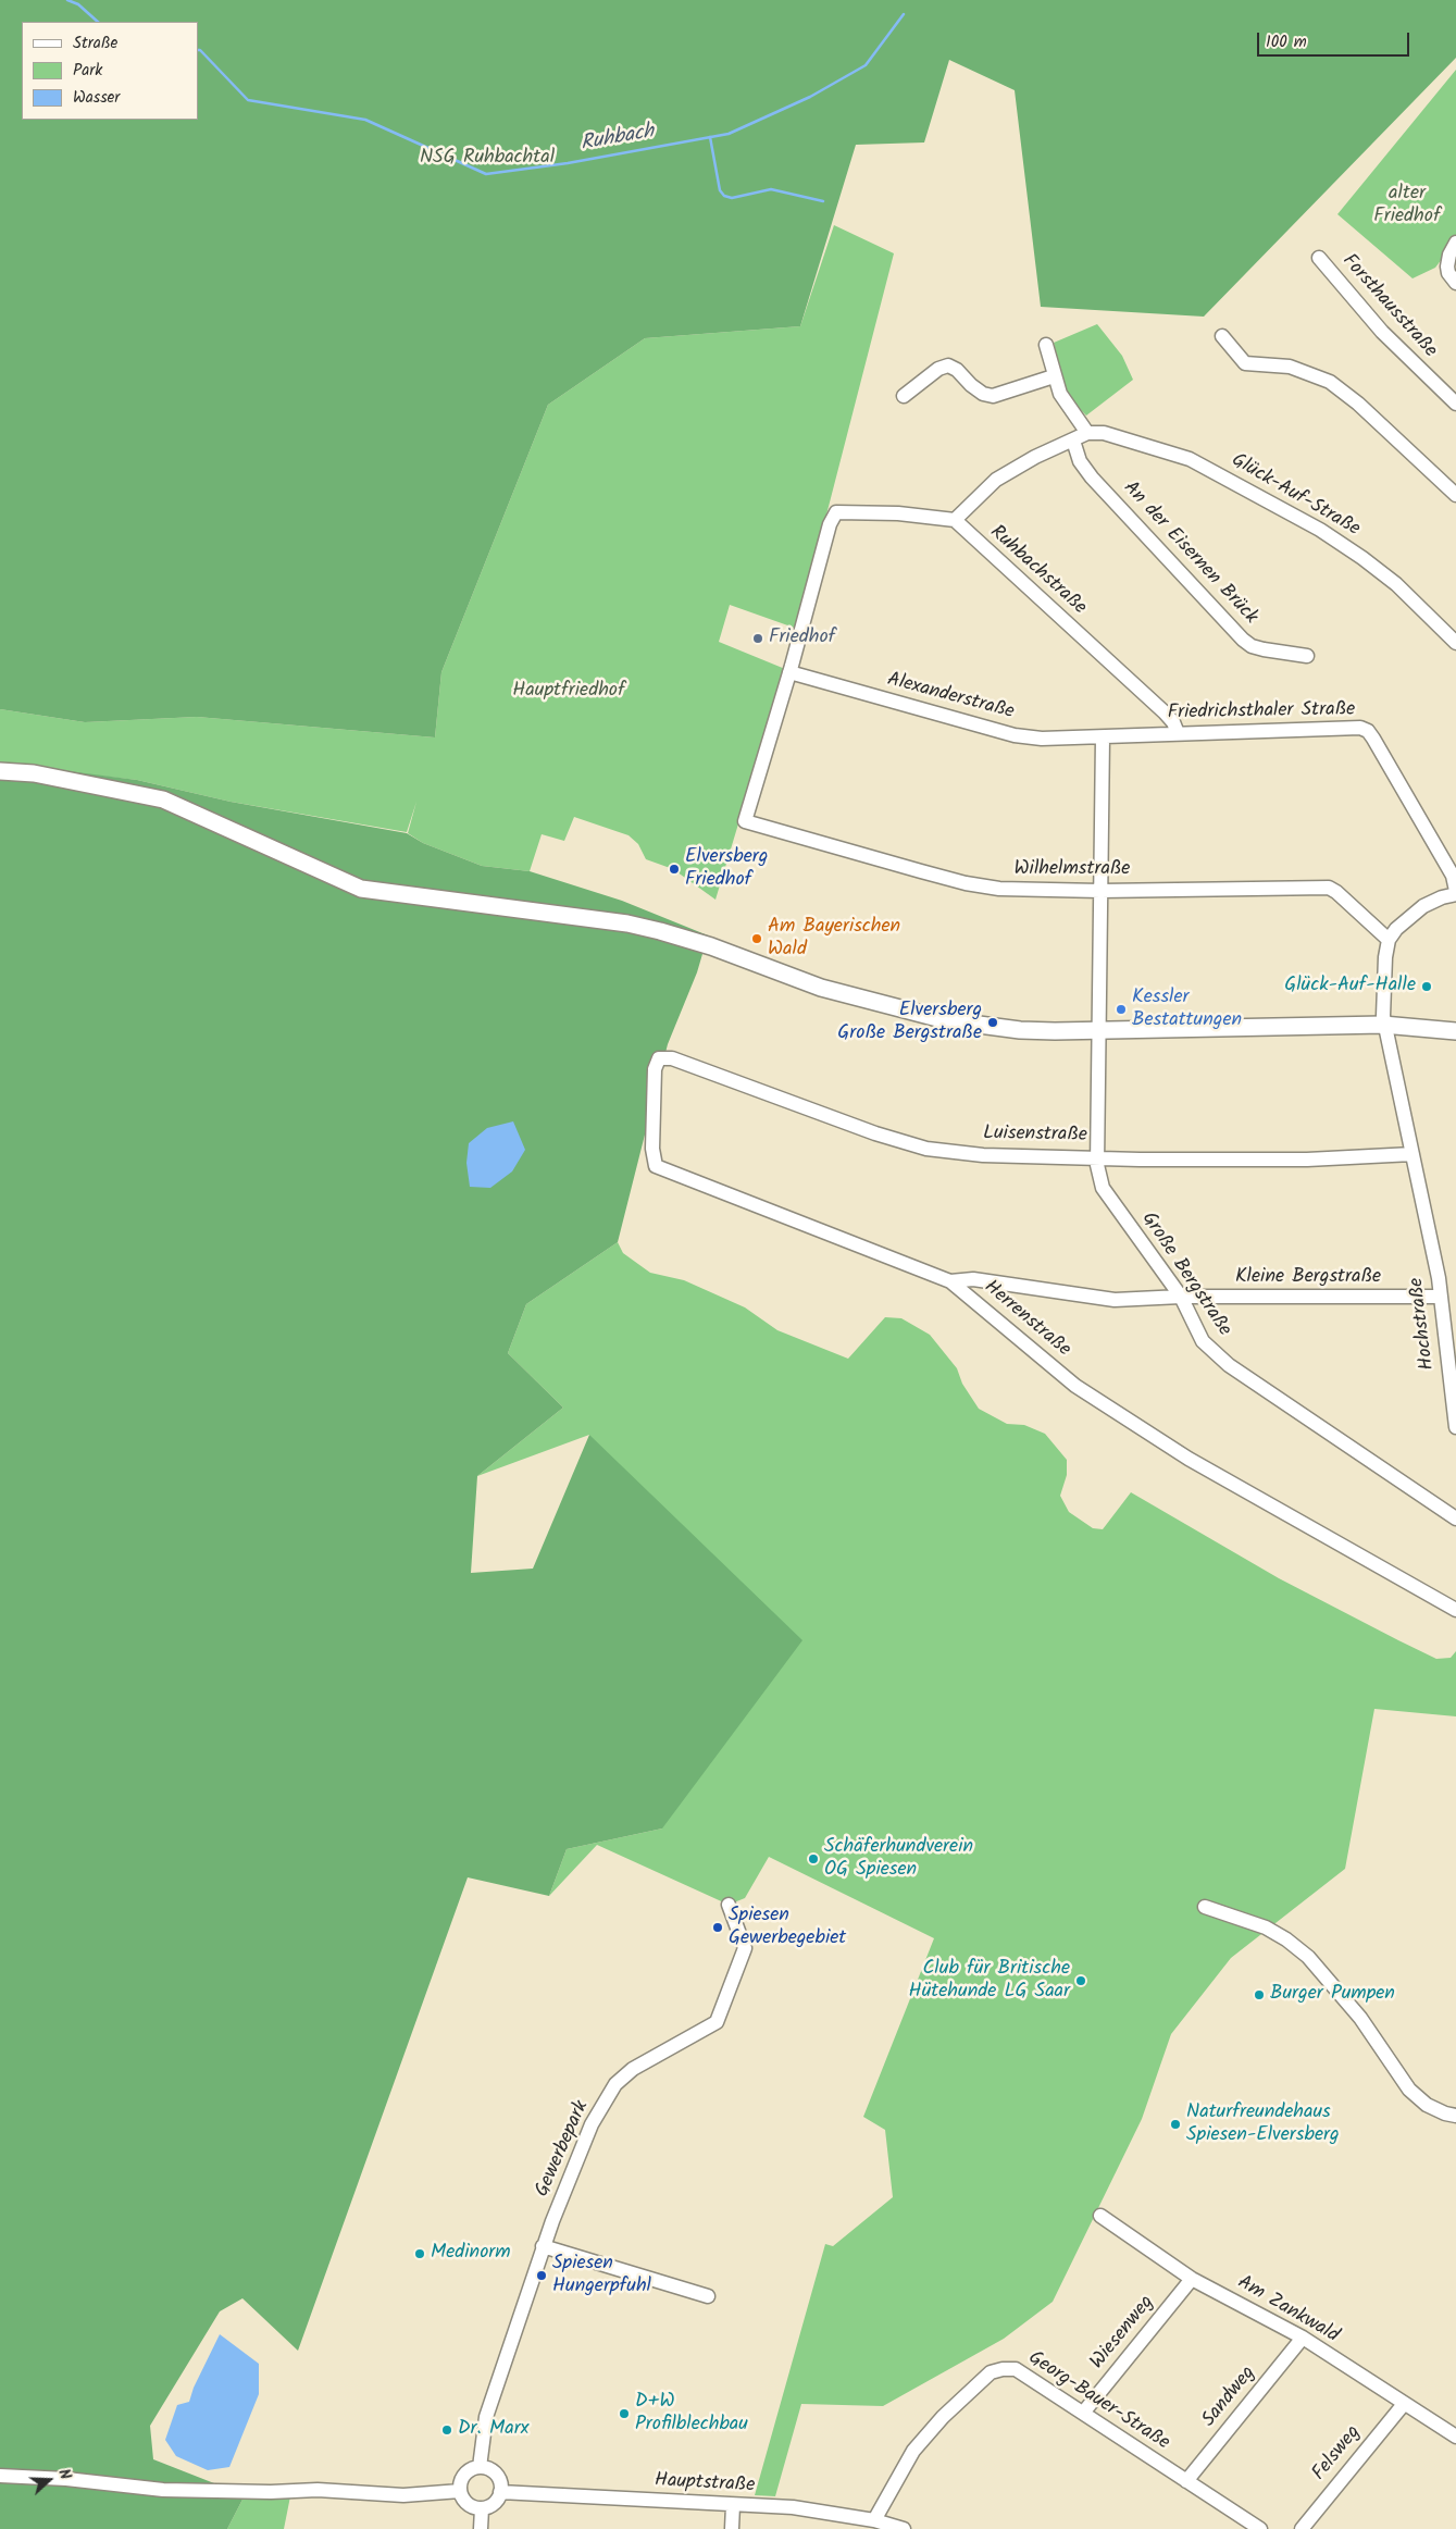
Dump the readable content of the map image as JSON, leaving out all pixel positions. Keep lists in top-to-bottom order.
{
  "streets": {
    "street": [
      "Forsthausstraße",
      "Glück-Auf-Straße",
      "An der Eisernen Brück",
      "Ruhbachstraße",
      "Alexanderstraße",
      "Friedrichsthaler Straße",
      "Wilhelmstraße",
      "Luisenstraße",
      "Große Bergstraße",
      "Kleine Bergstraße",
      "Herrenstraße",
      "Hochstraße",
      "Gewerbepark",
      "Am Zankwald",
      "Wiesenweg",
      "Sandweg",
      "Georg-Bauer-Straße",
      "Felsweg",
      "Hauptstraße"
    ]
  },
  "crossings": [
    ["Ruhbachstraße", "Friedrichsthaler Straße"],
    ["Alexanderstraße", "Friedrichsthaler Straße"],
    ["Alexanderstraße", "Wilhelmstraße"],
    ["Alexanderstraße", "Große Bergstraße"],
    ["Friedrichsthaler Straße", "Große Bergstraße"],
    ["Wilhelmstraße", "Große Bergstraße"],
    ["Wilhelmstraße", "Hochstraße"],
    ["Luisenstraße", "Große Bergstraße"],
    ["Luisenstraße", "Herrenstraße"],
    ["Luisenstraße", "Hochstraße"],
    ["Große Bergstraße", "Kleine Bergstraße"],
    ["Kleine Bergstraße", "Herrenstraße"],
    ["Kleine Bergstraße", "Hochstraße"],
    ["Gewerbepark", "Hauptstraße"],
    ["Am Zankwald", "Wiesenweg"],
    ["Am Zankwald", "Sandweg"],
    ["Am Zankwald", "Felsweg"],
    ["Wiesenweg", "Georg-Bauer-Straße"],
    ["Sandweg", "Georg-Bauer-Straße"],
    ["Georg-Bauer-Straße", "Hauptstraße"]
  ],
  "water": ["Ruhbach"],
  "parks": ["NSG Ruhbachtal", "alter Friedhof", "Hauptfriedhof"],
  "places": [
    "Friedhof",
    "Elversberg Friedhof",
    "Am Bayerischen Wald",
    "Glück-Auf-Halle",
    "Kessler Bestattungen",
    "Elversberg Große Bergstraße",
    "Schäferhundverein OG Spiesen",
    "Spiesen Gewerbegebiet",
    "Club für Britische Hütehunde LG Saar",
    "Burger Pumpen",
    "Naturfreundehaus Spiesen-Elversberg",
    "Medinorm",
    "Spiesen Hungerpfuhl",
    "D+W Profilblechbau",
    "Dr. Marx"
  ],
  "legend": ["Straße", "Park", "Wasser"],
  "scale_bar": "100 m",
  "north": "right"
}
